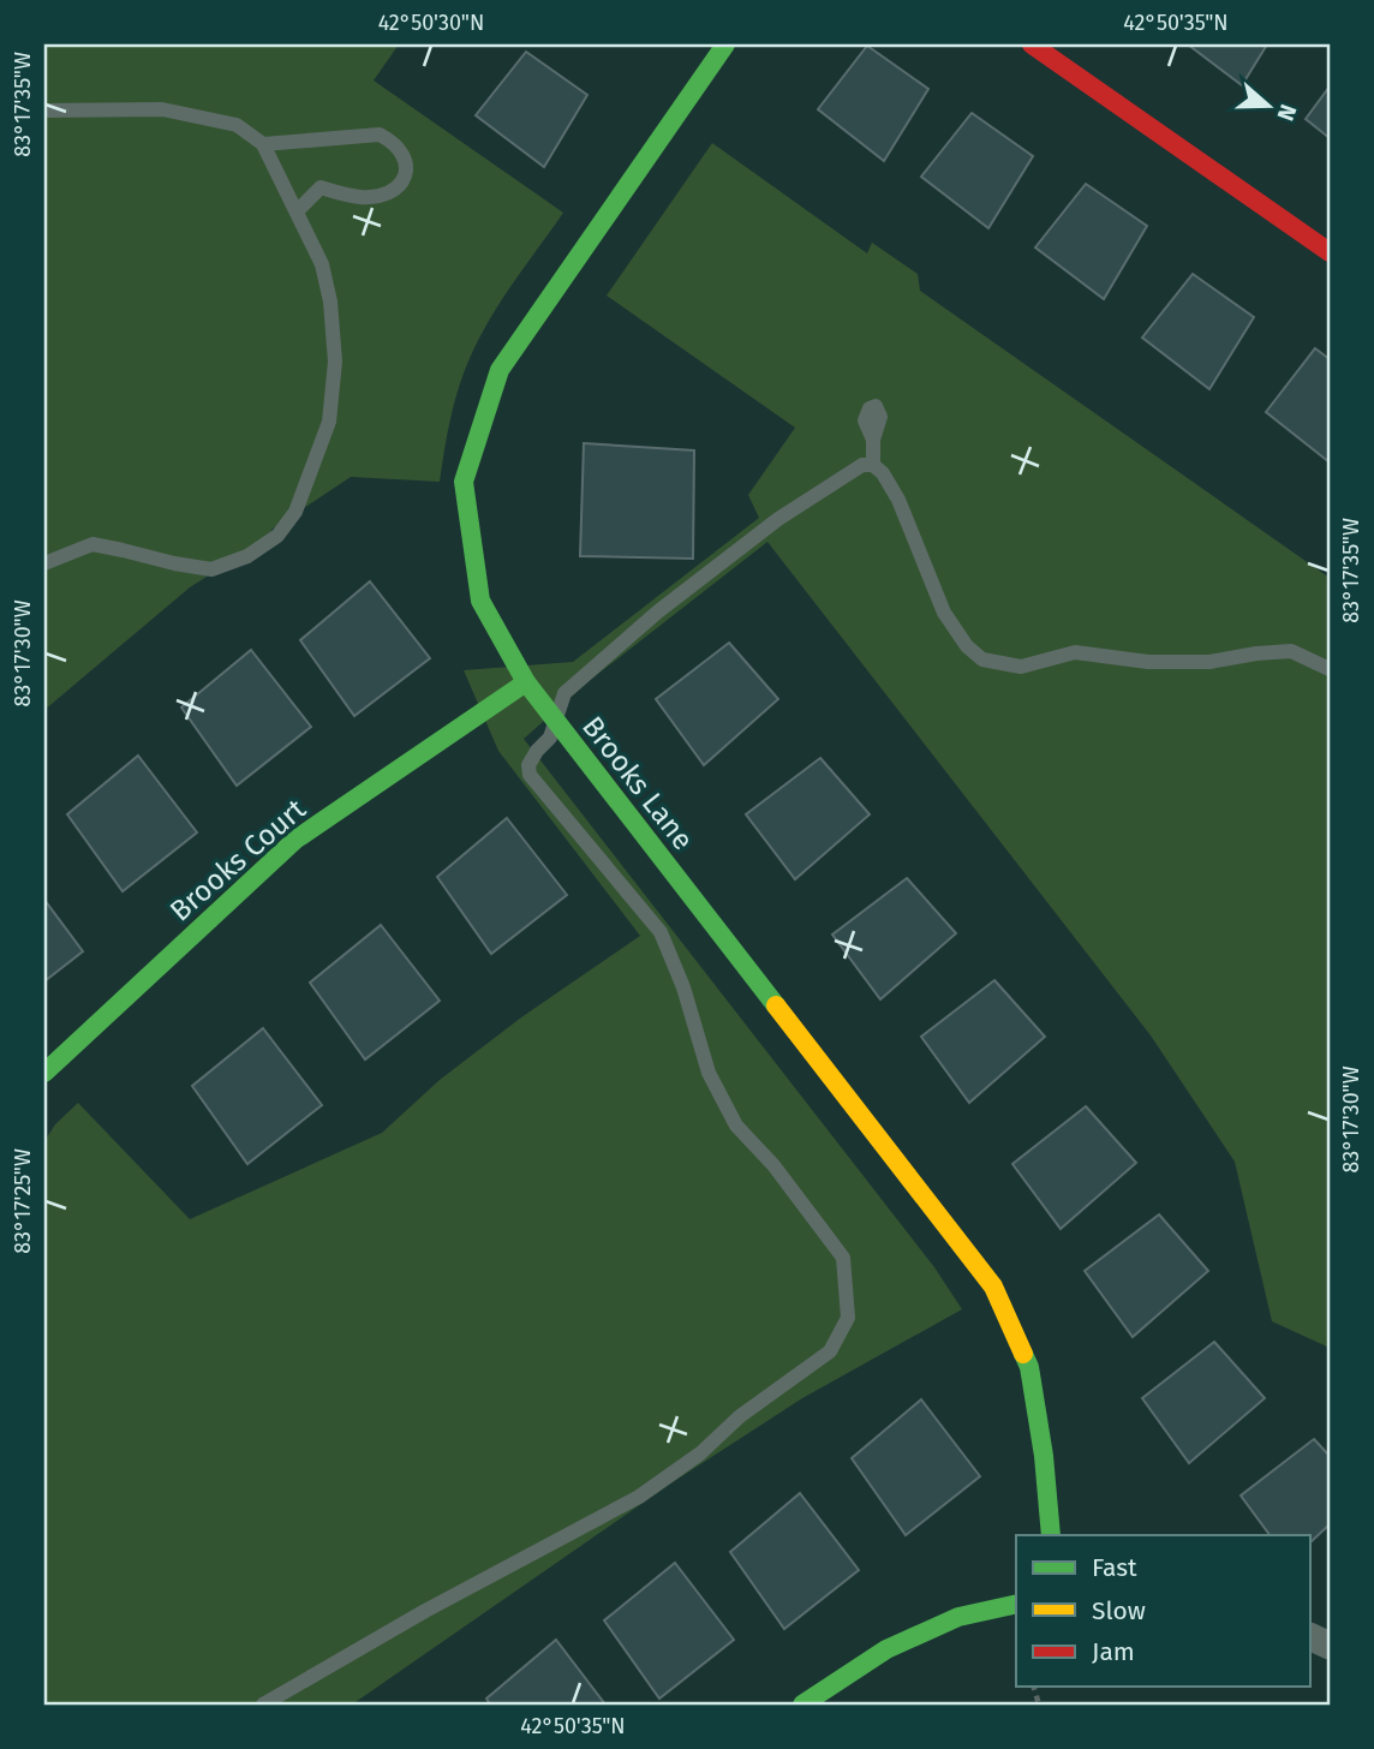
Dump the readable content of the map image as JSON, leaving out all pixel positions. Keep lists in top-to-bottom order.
{
  "streets": {
    "street": ["Brooks Lane", "Brooks Court"]
  },
  "crossings": [
    ["Brooks Lane", "Brooks Court"]
  ],
  "legend": ["Fast", "Slow", "Jam"],
  "north": "right",
  "coordinates": [
    "42°50'30\"N",
    "42°50'35\"N",
    "83°17'35\"W",
    "83°17'30\"W",
    "83°17'25\"W"
  ]
}
